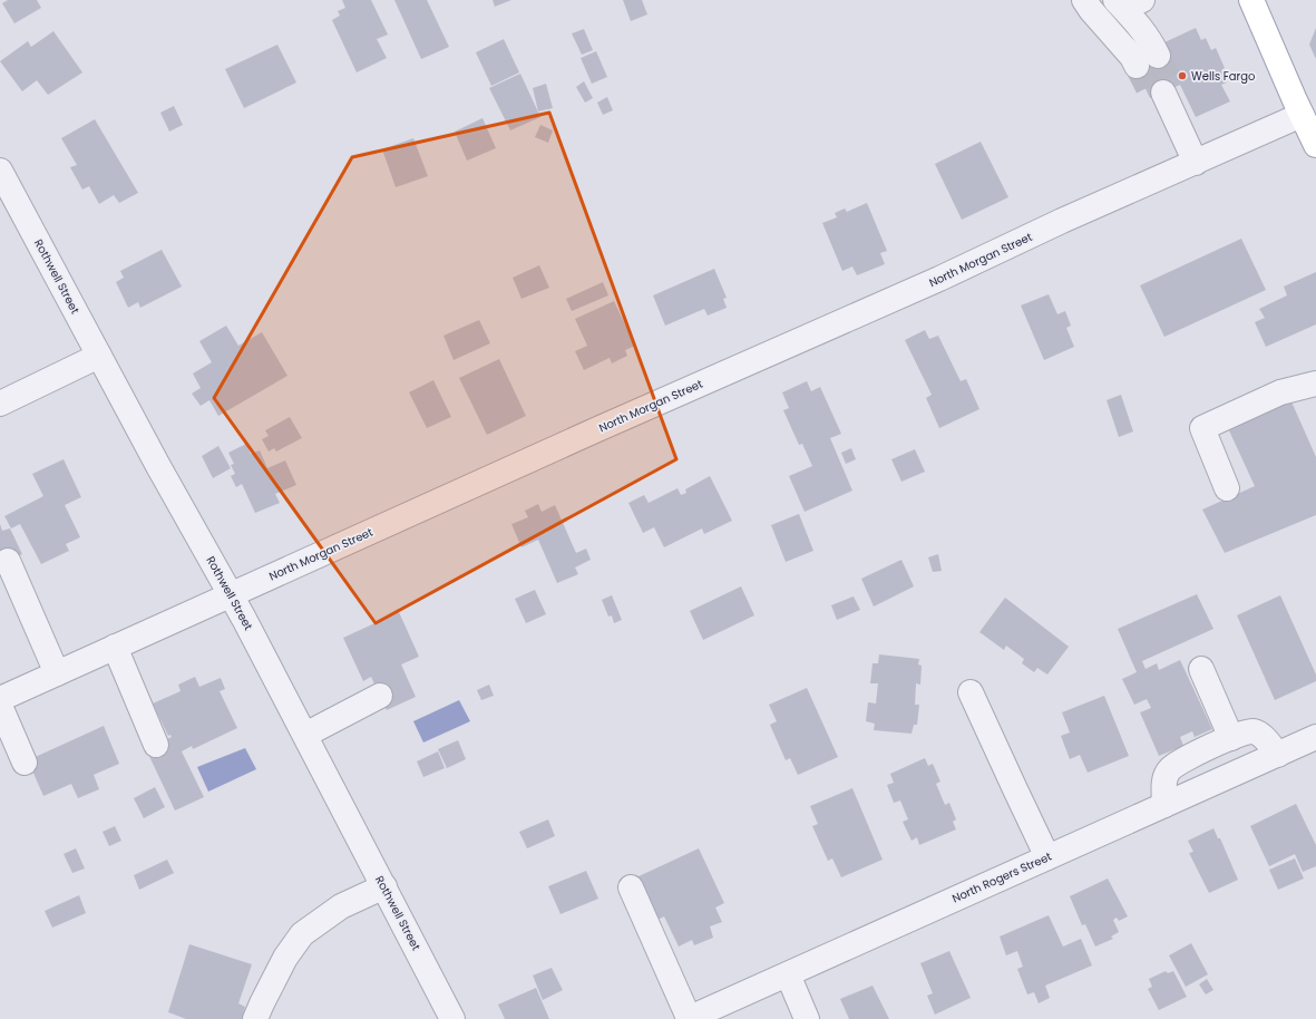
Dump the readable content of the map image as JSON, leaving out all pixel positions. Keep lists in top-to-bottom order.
{
  "streets": {
    "street": ["North Morgan Street", "Rothwell Street", "North Rogers Street"]
  },
  "crossings": [
    ["North Morgan Street", "Rothwell Street"]
  ],
  "places": ["Wells Fargo"]
}
